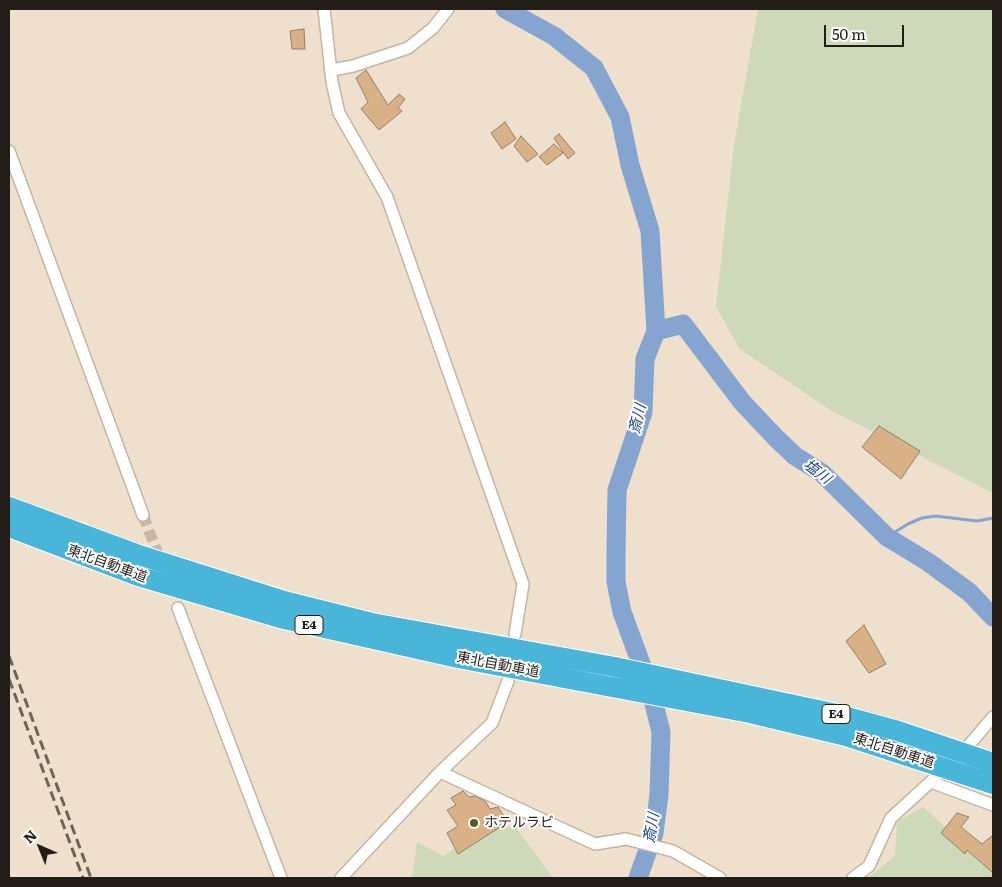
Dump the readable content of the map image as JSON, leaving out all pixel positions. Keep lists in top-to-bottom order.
{
  "streets": {
    "highway": ["東北自動車道", "E4"]
  },
  "water": ["斎川", "塩川"],
  "places": ["ホテルラビ"],
  "scale_bar": "50 m",
  "north": "top left"
}
